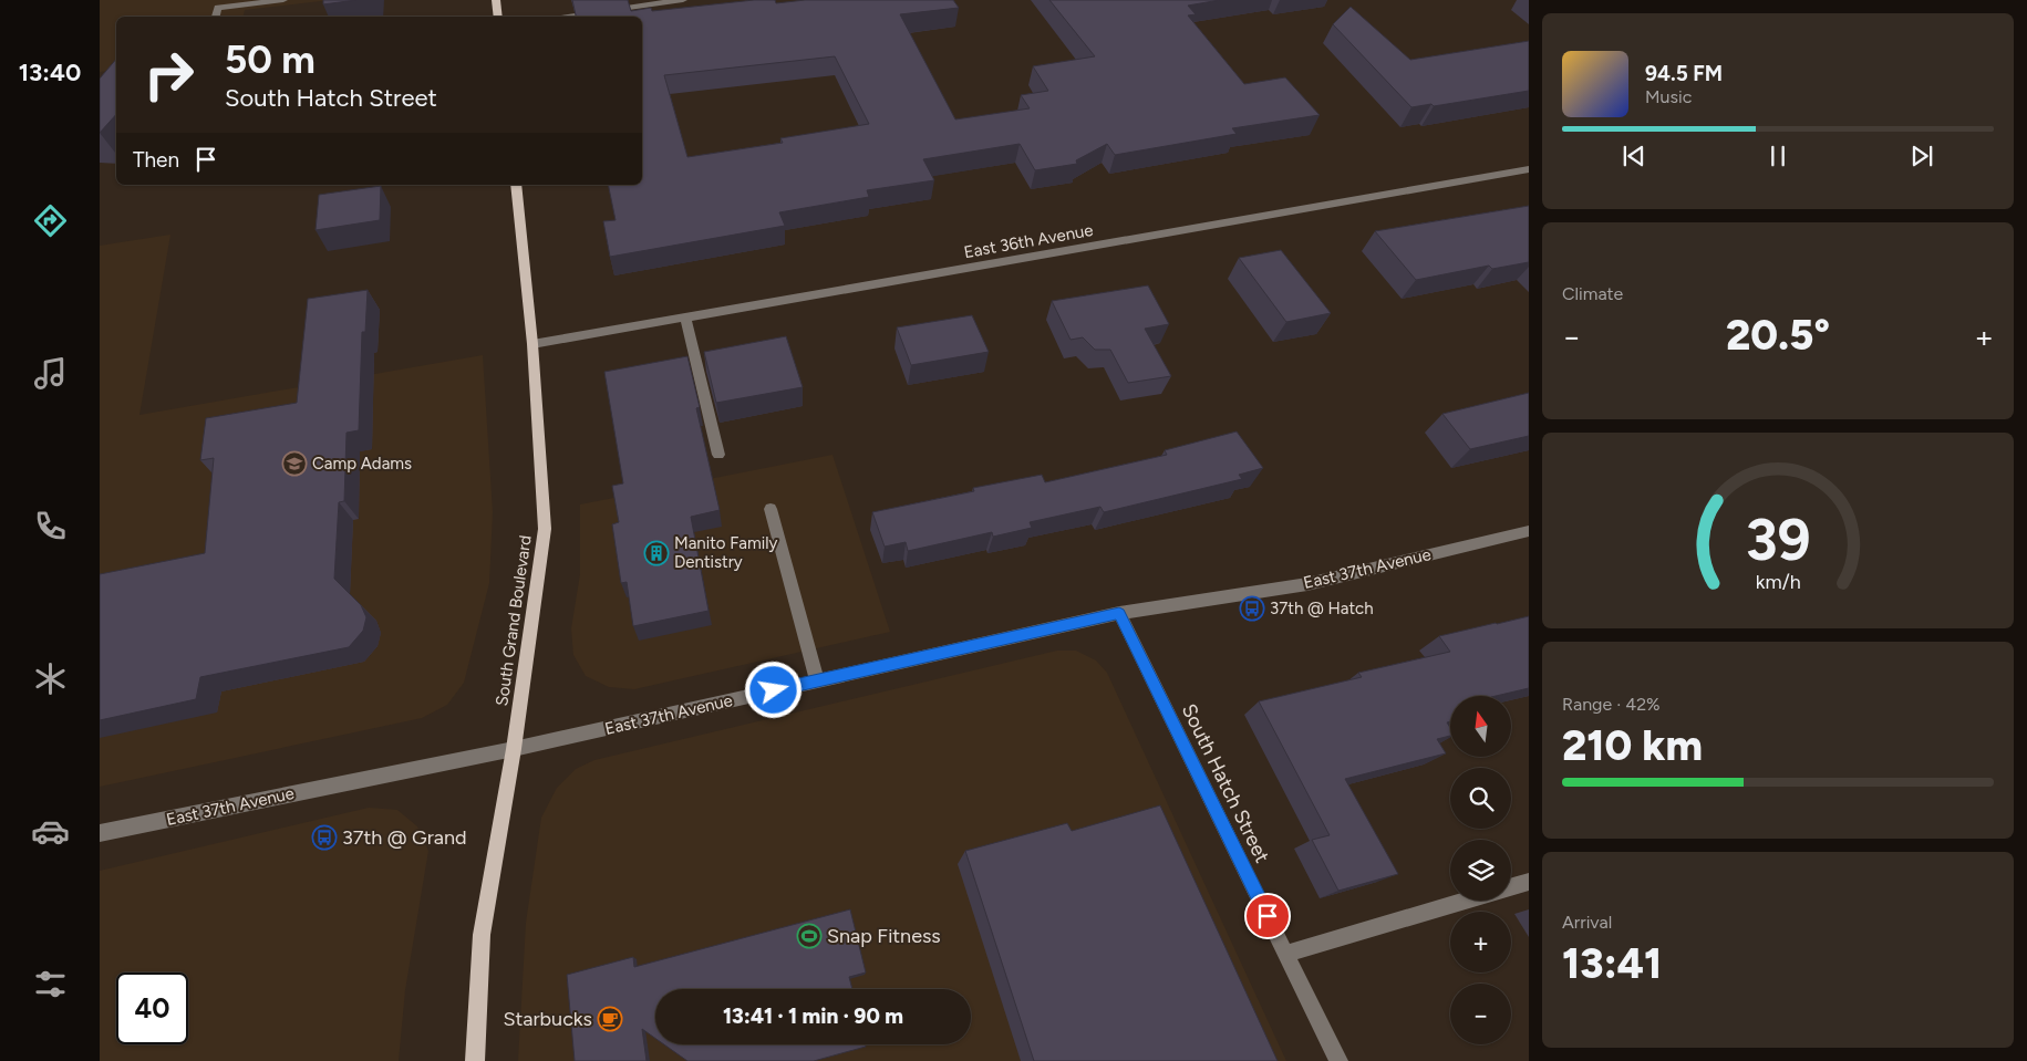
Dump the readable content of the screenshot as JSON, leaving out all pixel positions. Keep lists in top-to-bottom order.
{
  "streets": {
    "main road": ["South Grand Boulevard"],
    "street": ["East 36th Avenue", "East 37th Avenue", "South Hatch Street"]
  },
  "crossings": [
    ["East 36th Avenue", "South Grand Boulevard"],
    ["East 37th Avenue", "South Grand Boulevard"],
    ["East 37th Avenue", "South Hatch Street"]
  ],
  "places": {
    "school or university": ["Camp Adams"],
    "building": ["Manito Family Dentistry"],
    "bus stop": ["37th @ Hatch", "37th @ Grand"],
    "sports": ["Snap Fitness"],
    "cafe": ["Starbucks"]
  },
  "north": "top",
  "page": {
    "tabs": "13:40",
    "turn": ["50 m", "South Hatch Street"],
    "song": ["94.5 FM", "Music"],
    "then": "Then",
    "tile": [
      "Climate",
      ["Range · 42%", "210 km"],
      ["Arrival", "13:41"]
    ],
    "heat": ["−", "20.5°", "+"],
    "map_buttons": ["+", "−"],
    "limit": "40",
    "trip": "13:41 · 1 min · 90 m",
    "gauge": ["39", "km/h"]
  }
}
